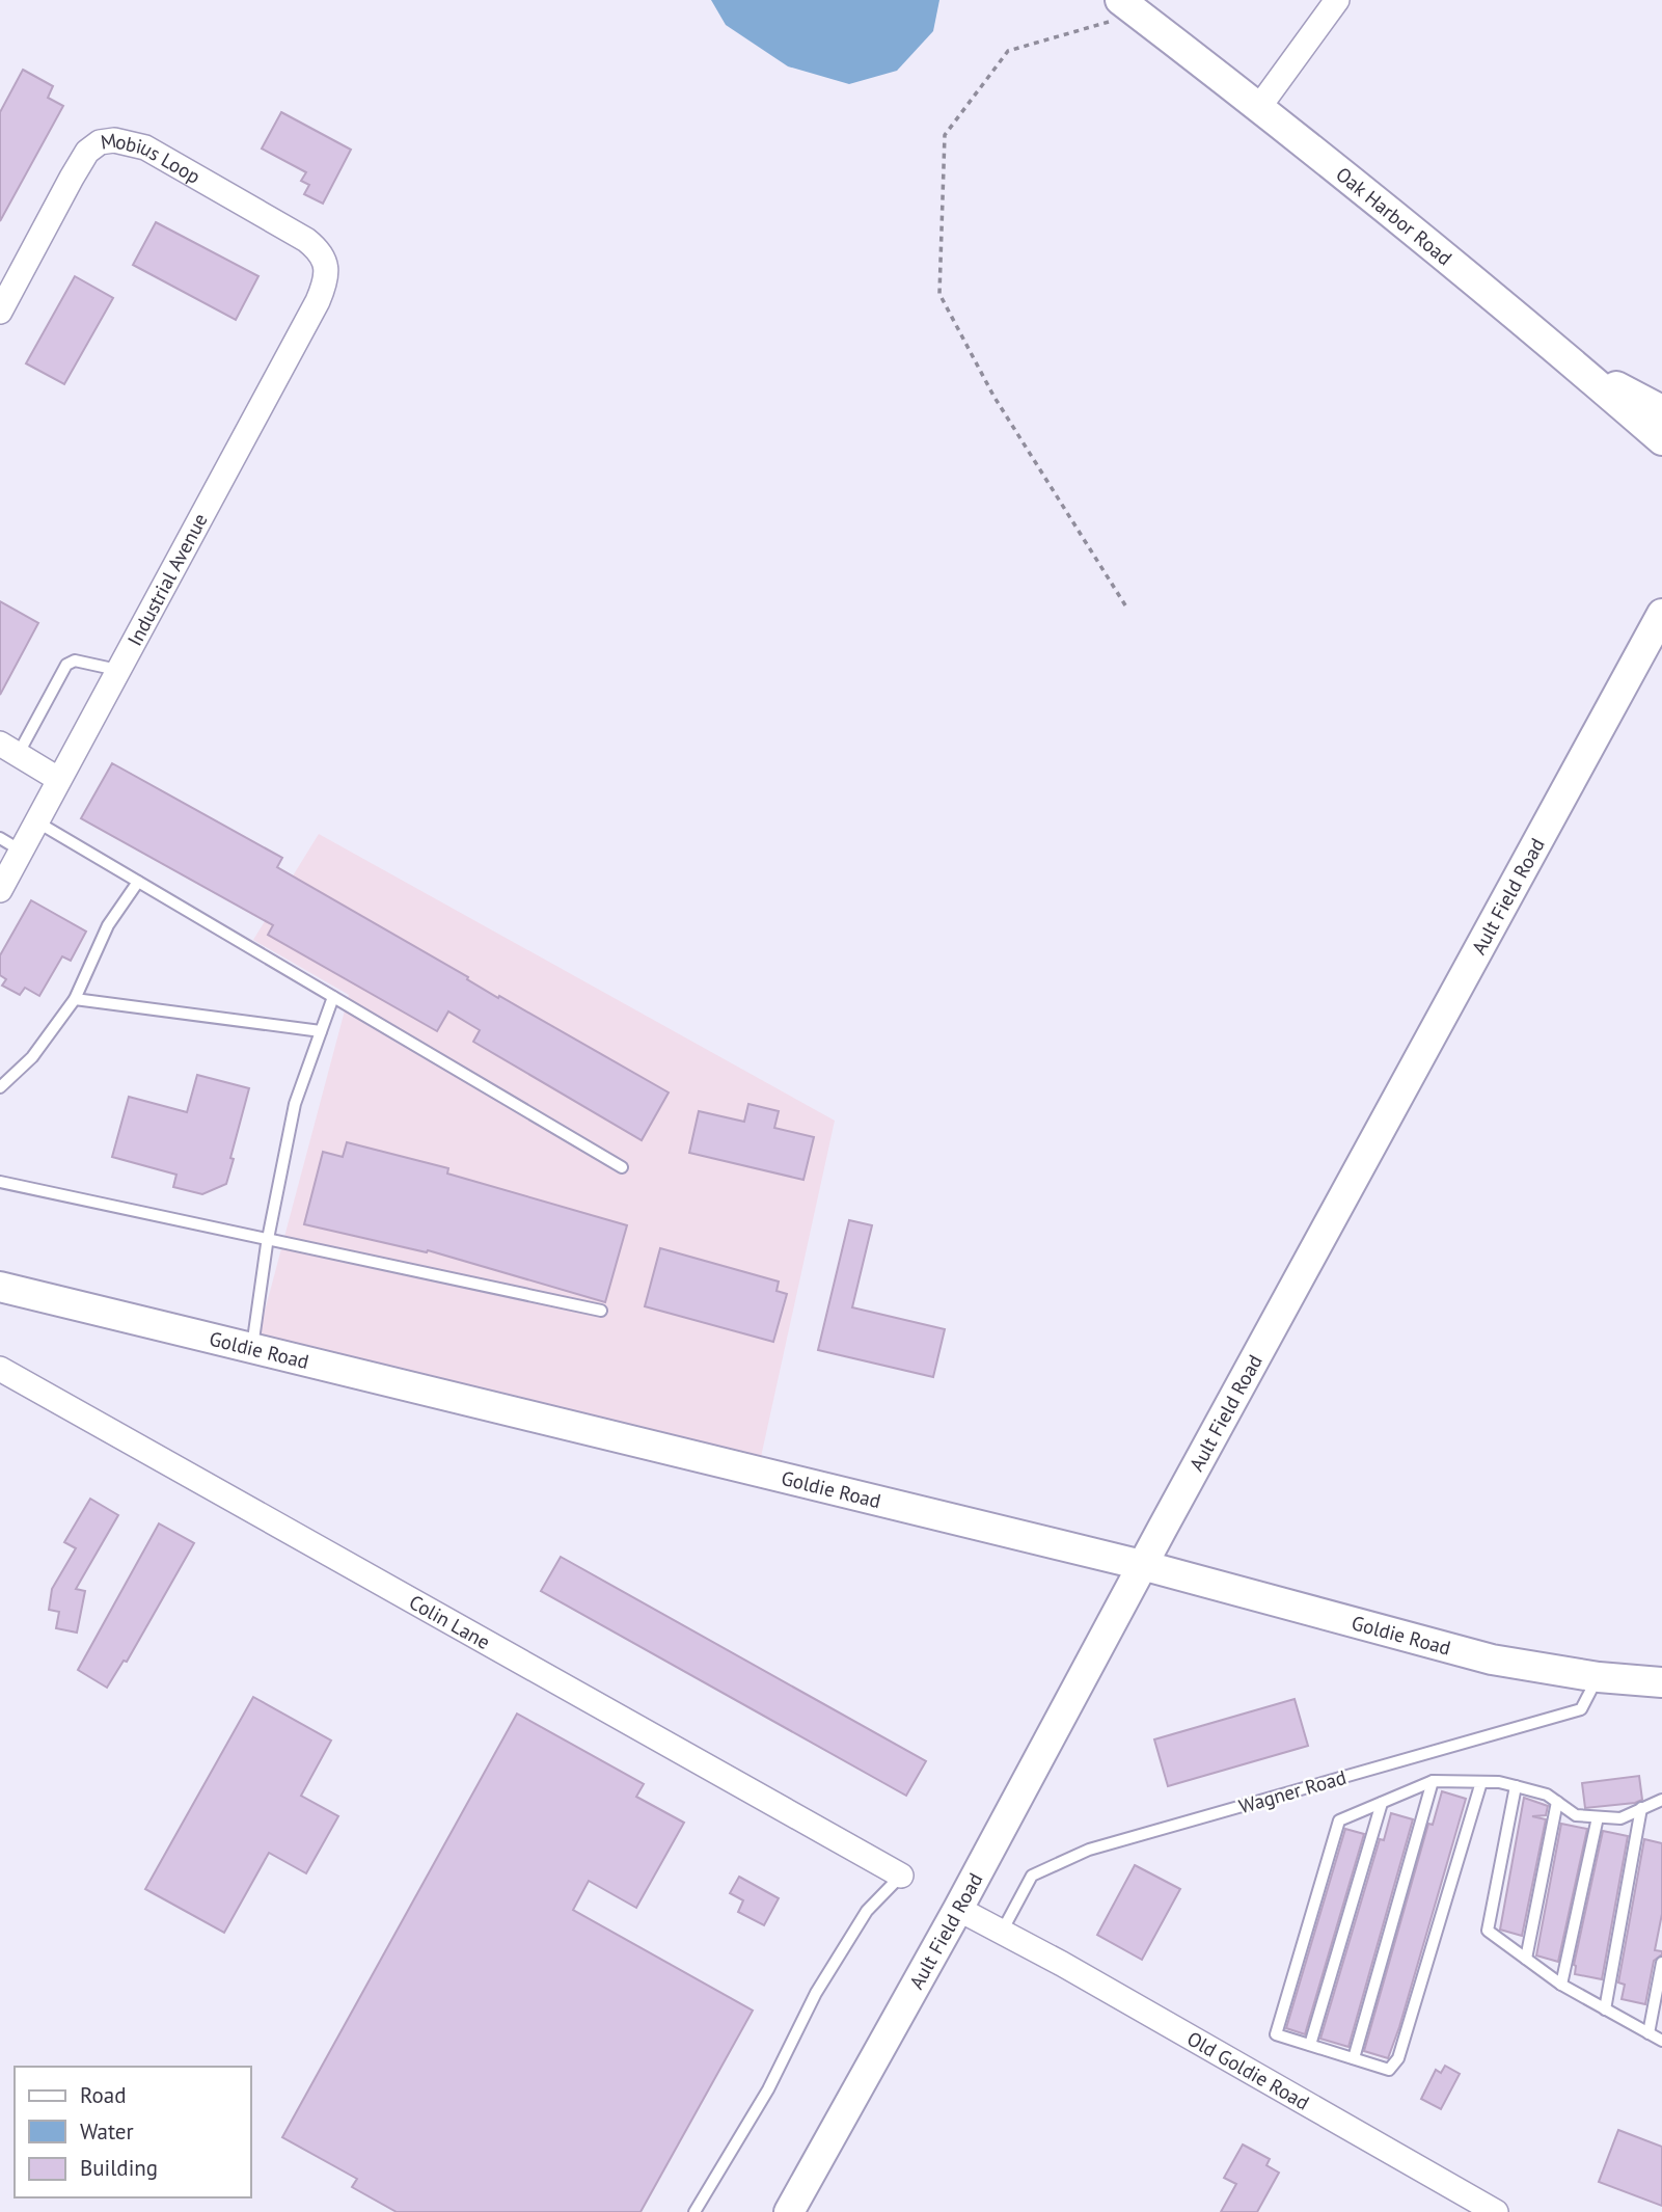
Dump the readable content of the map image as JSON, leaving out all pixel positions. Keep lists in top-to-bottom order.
{
  "streets": {
    "street": [
      "Mobius Loop",
      "Oak Harbor Road",
      "Industrial Avenue",
      "Ault Field Road",
      "Goldie Road",
      "Colin Lane",
      "Old Goldie Road"
    ],
    "lane": ["Wagner Road"]
  },
  "crossings": [
    ["Mobius Loop", "Industrial Avenue"],
    ["Ault Field Road", "Goldie Road"],
    ["Goldie Road", "Wagner Road"],
    ["Wagner Road", "Old Goldie Road"]
  ],
  "legend": ["Road", "Water", "Building"]
}
